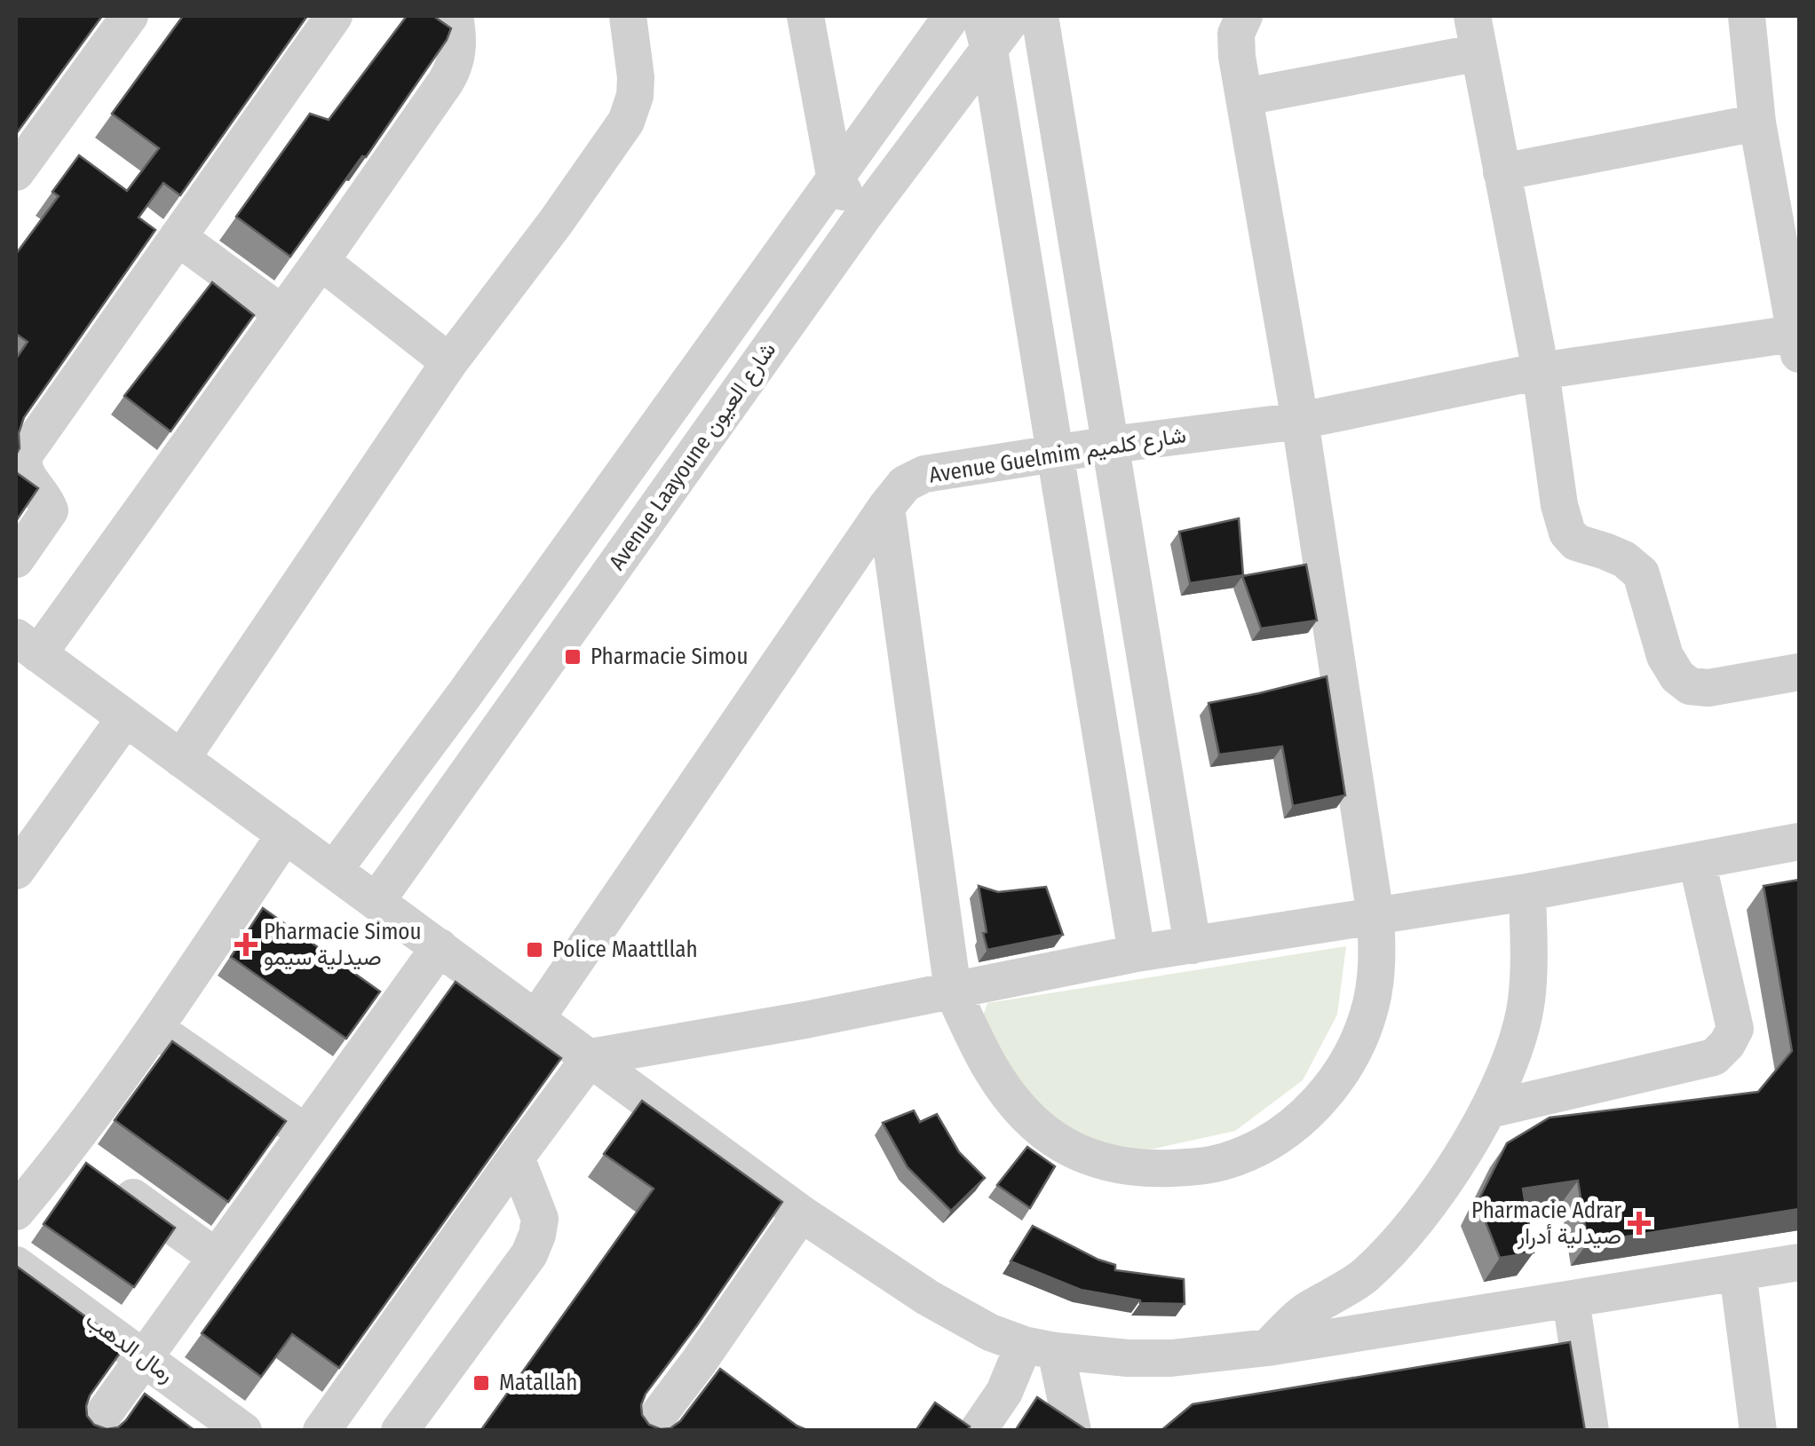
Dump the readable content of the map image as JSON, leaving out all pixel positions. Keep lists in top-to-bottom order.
{
  "streets": {
    "street": ["Avenue Guelmim شارع كلميم", "Avenue Laayoune شارع العيون", "رمال الدهب"]
  },
  "places": {
    "transit": ["Pharmacie Simou", "Police Maattllah", "Matallah"],
    "health": ["Pharmacie Simou صيدلية سيمو", "Pharmacie Adrar صيدلية أدرار"]
  }
}
